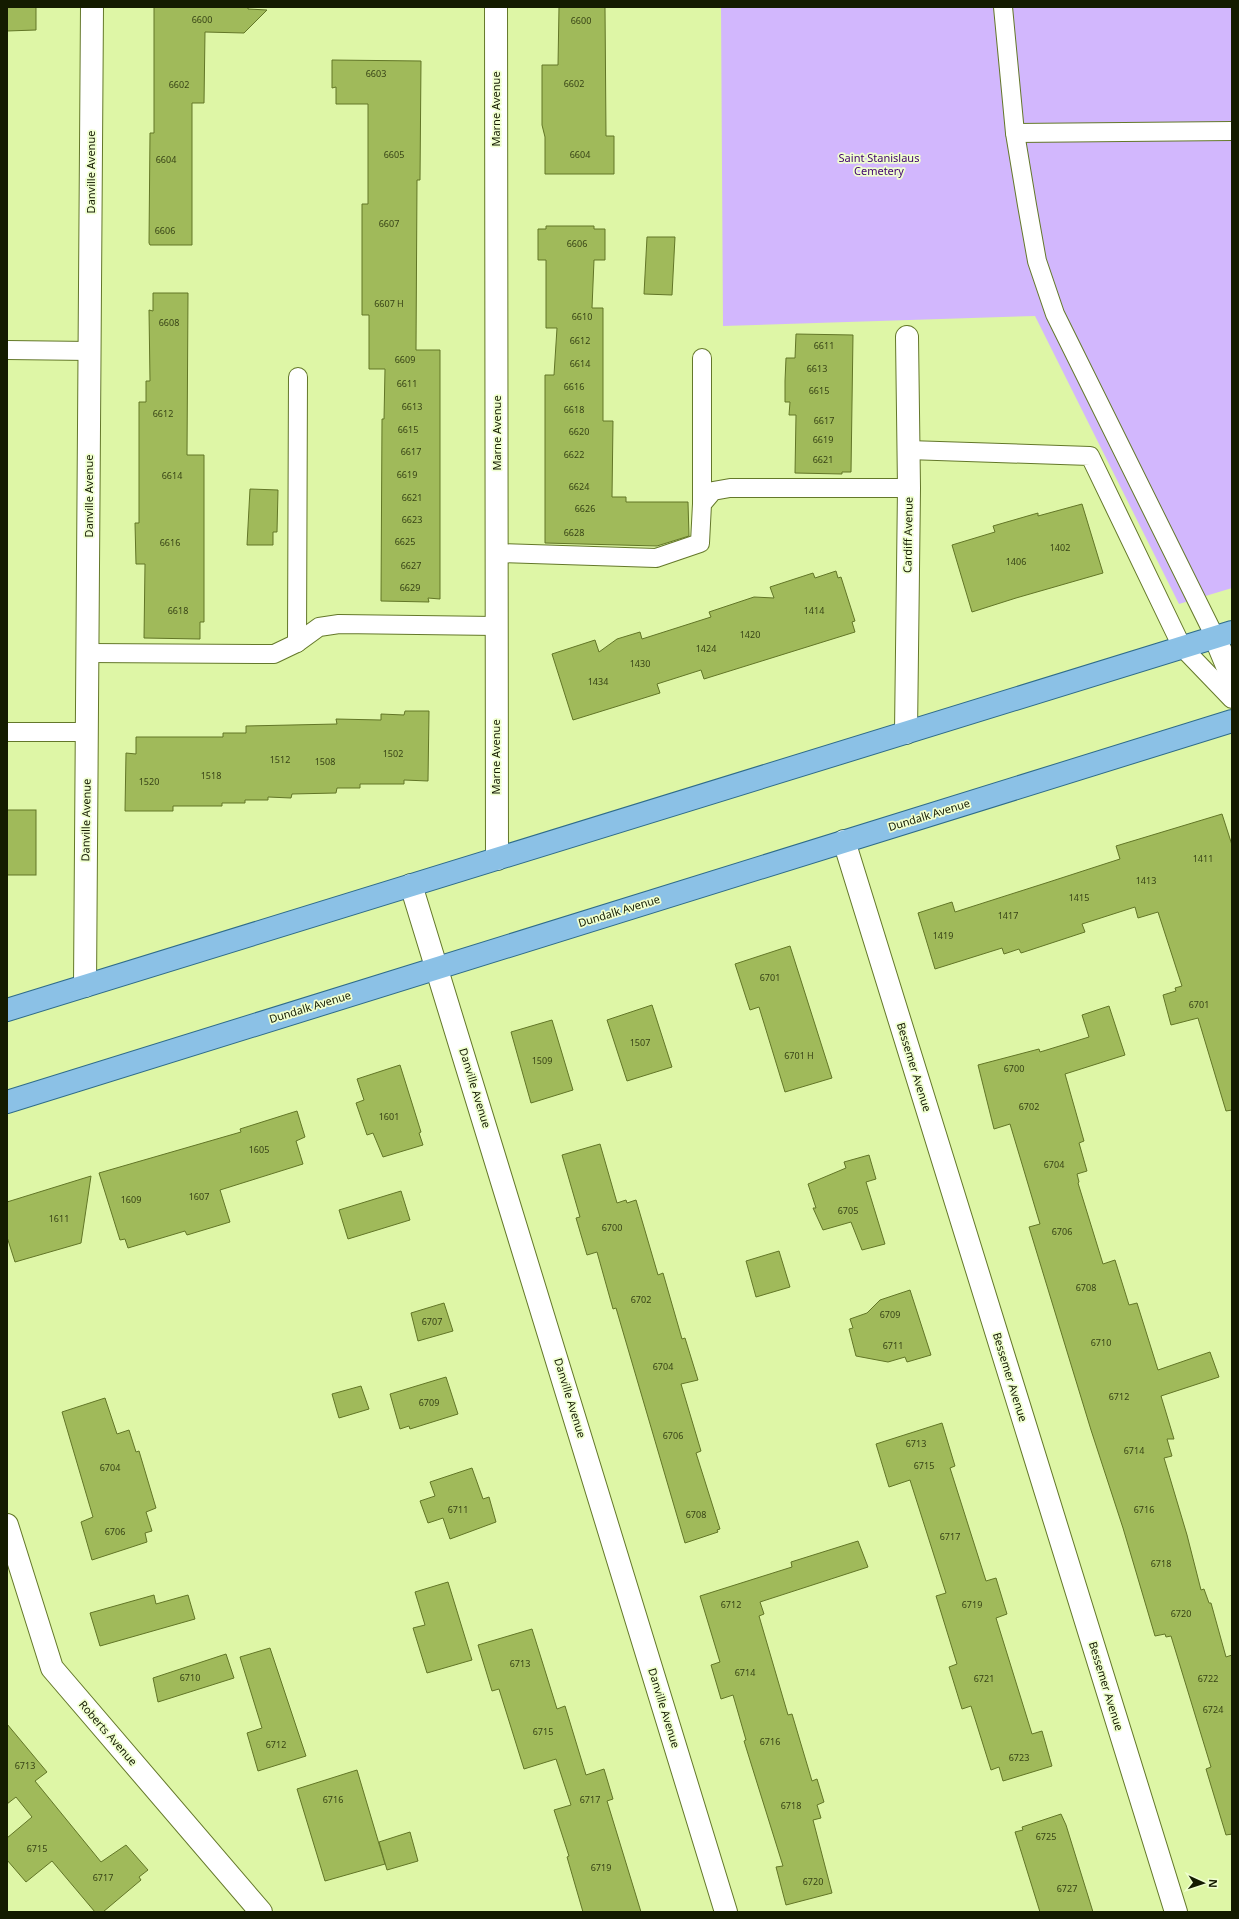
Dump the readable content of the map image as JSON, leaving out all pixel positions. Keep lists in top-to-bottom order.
{
  "streets": {
    "main road": ["Dundalk Avenue"],
    "street": [
      "Marne Avenue",
      "Danville Avenue",
      "Cardiff Avenue",
      "Bessemer Avenue",
      "Roberts Avenue"
    ]
  },
  "crossings": [
    ["Danville Avenue", "Dundalk Avenue"],
    ["Dundalk Avenue", "Bessemer Avenue"]
  ],
  "parks": ["Saint Stanislaus Cemetery"],
  "house_numbers": [
    "6600",
    "6600",
    "6603",
    "6602",
    "6602",
    "6605",
    "6604",
    "6604",
    "6607",
    "6606",
    "6606",
    "6607 H",
    "6610",
    "6608",
    "6612",
    "6611",
    "6609",
    "6614",
    "6613",
    "6611",
    "6616",
    "6615",
    "6613",
    "6618",
    "6612",
    "6617",
    "6615",
    "6620",
    "6619",
    "6617",
    "6622",
    "6621",
    "6619",
    "6614",
    "6624",
    "6621",
    "6626",
    "6623",
    "6628",
    "6625",
    "6616",
    "1402",
    "1406",
    "6627",
    "6629",
    "6618",
    "1414",
    "1420",
    "1424",
    "1430",
    "1434",
    "1502",
    "1512",
    "1508",
    "1518",
    "1520",
    "1411",
    "1413",
    "1415",
    "1417",
    "1419",
    "6701",
    "6701",
    "1507",
    "6701 H",
    "1509",
    "6700",
    "6702",
    "1601",
    "1605",
    "6704",
    "1607",
    "1609",
    "6705",
    "1611",
    "6700",
    "6706",
    "6708",
    "6702",
    "6709",
    "6707",
    "6710",
    "6711",
    "6704",
    "6712",
    "6709",
    "6706",
    "6713",
    "6714",
    "6715",
    "6704",
    "6711",
    "6716",
    "6708",
    "6706",
    "6717",
    "6718",
    "6712",
    "6719",
    "6720",
    "6713",
    "6714",
    "6710",
    "6721",
    "6722",
    "6724",
    "6715",
    "6716",
    "6712",
    "6723",
    "6713",
    "6716",
    "6717",
    "6718",
    "6725",
    "6715",
    "6719",
    "6717",
    "6720",
    "6727"
  ],
  "north": "right"
}
